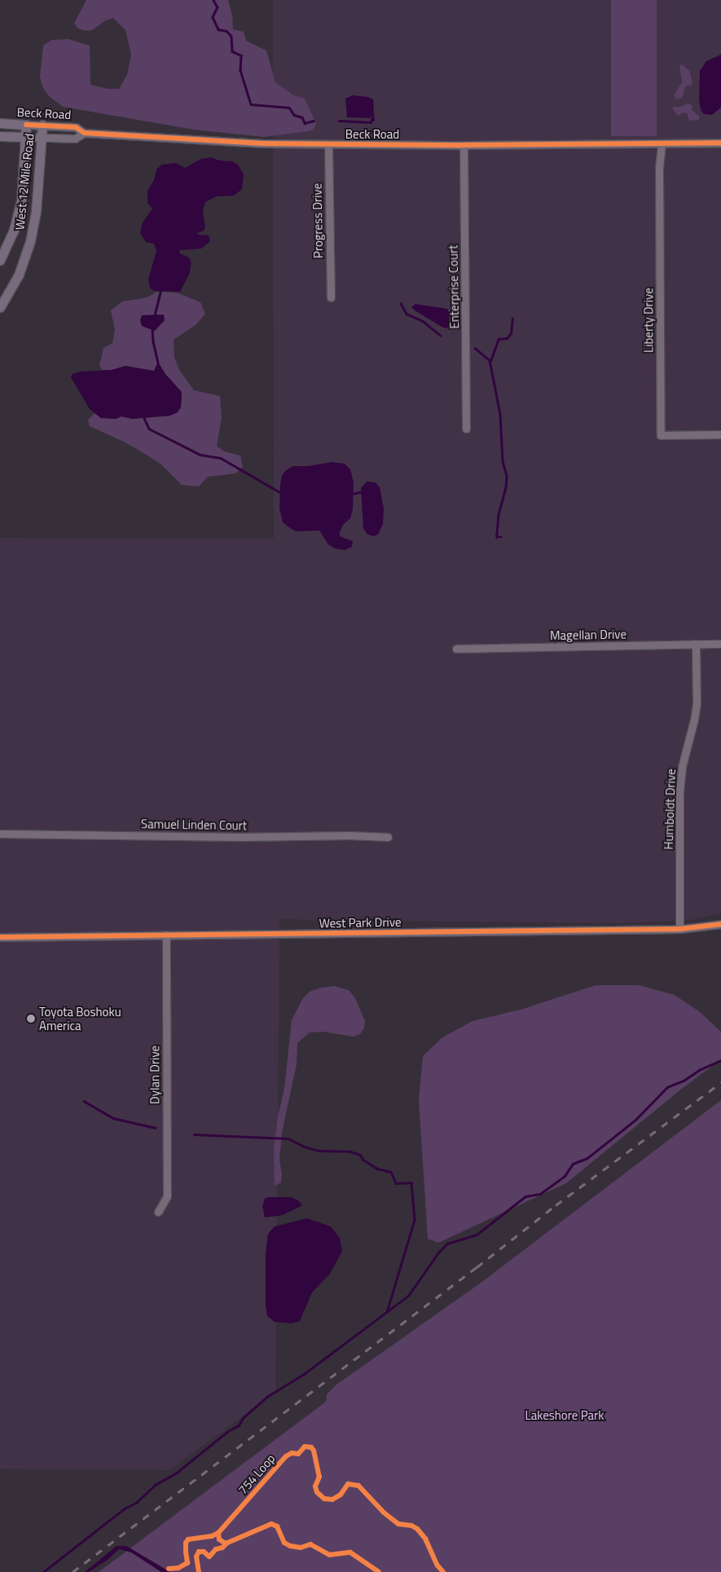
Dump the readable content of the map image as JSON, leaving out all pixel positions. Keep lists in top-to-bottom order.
{
  "streets": {
    "main road": ["Beck Road", "West 12 Mile Road"],
    "street": [
      "Progress Drive",
      "Enterprise Court",
      "Liberty Drive",
      "Magellan Drive",
      "Humboldt Drive",
      "Samuel Linden Court",
      "West Park Drive",
      "Dylan Drive"
    ],
    "cycle path": ["754 Loop"]
  },
  "crossings": [
    ["Beck Road", "West 12 Mile Road"],
    ["Beck Road", "Progress Drive"],
    ["Beck Road", "Enterprise Court"],
    ["Beck Road", "Liberty Drive"],
    ["Magellan Drive", "Humboldt Drive"],
    ["Humboldt Drive", "West Park Drive"],
    ["West Park Drive", "Dylan Drive"]
  ],
  "parks": ["Lakeshore Park"],
  "places": ["Toyota Boshoku America"]
}
